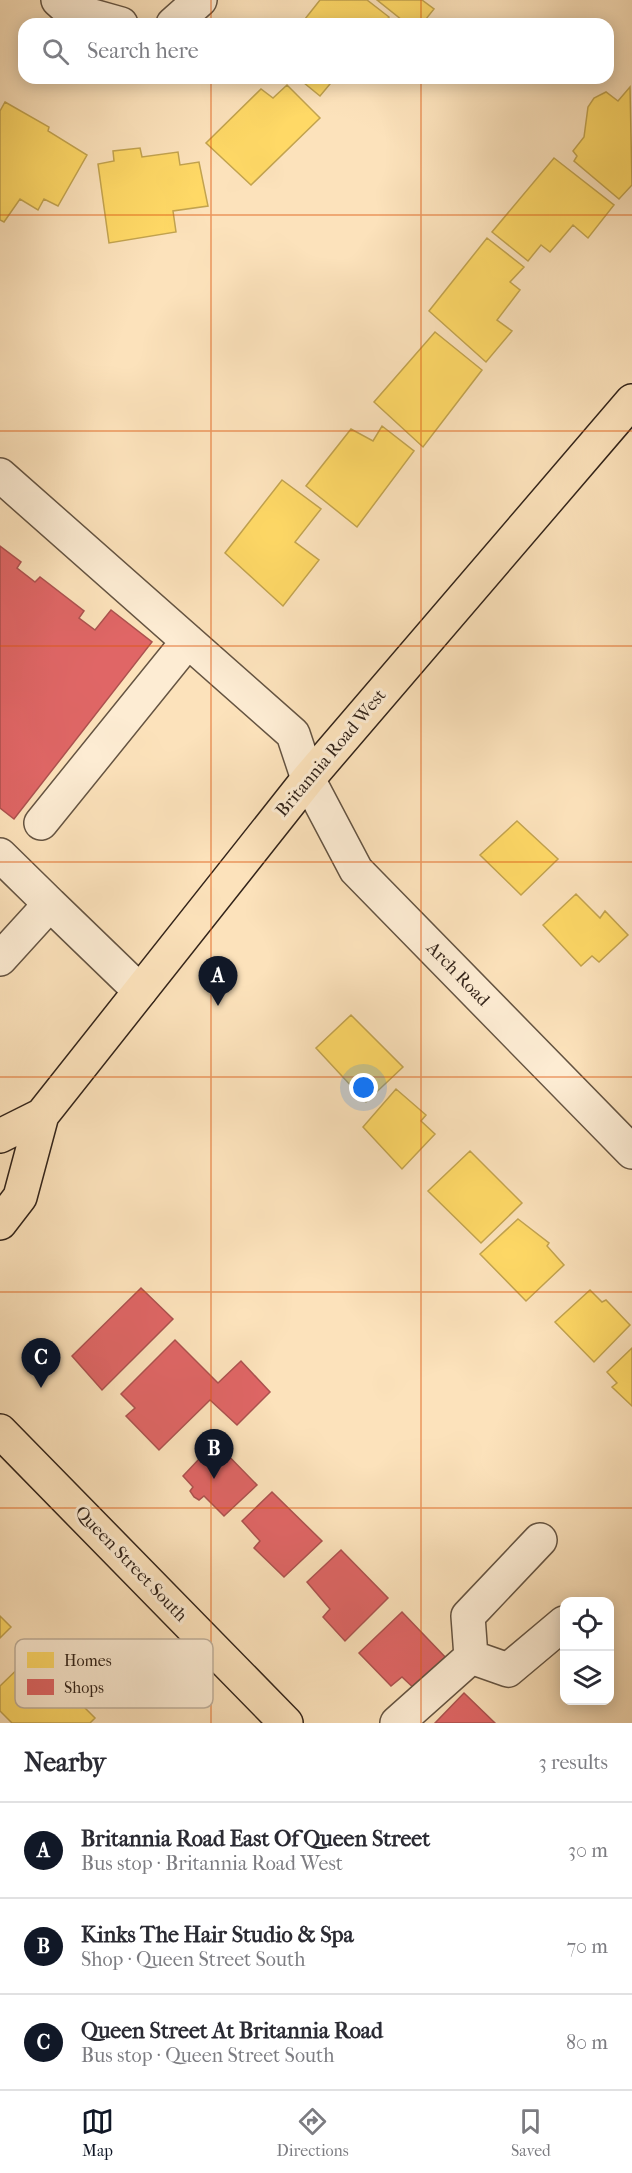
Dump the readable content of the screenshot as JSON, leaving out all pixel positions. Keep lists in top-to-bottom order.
{
  "streets": {
    "main road": ["Britannia Road West", "Queen Street South"],
    "street": ["Arch Road"]
  },
  "crossings": [
    ["Britannia Road West", "Arch Road"]
  ],
  "legend": ["Homes", "Shops"],
  "page": {
    "search": "Search here",
    "pins": ["A", "C", "B"],
    "heading": ["Nearby", "3 results"],
    "list": [
      {
        "mark": "A",
        "name": "Britannia Road East Of Queen Street",
        "note": "Bus stop · Britannia Road West",
        "value": "30 m"
      },
      {
        "mark": "B",
        "name": "Kinks The Hair Studio & Spa",
        "note": "Shop · Queen Street South",
        "value": "70 m"
      },
      {
        "mark": "C",
        "name": "Queen Street At Britannia Road",
        "note": "Bus stop · Queen Street South",
        "value": "80 m"
      }
    ],
    "nav": ["Map", "Directions", "Saved"]
  }
}
